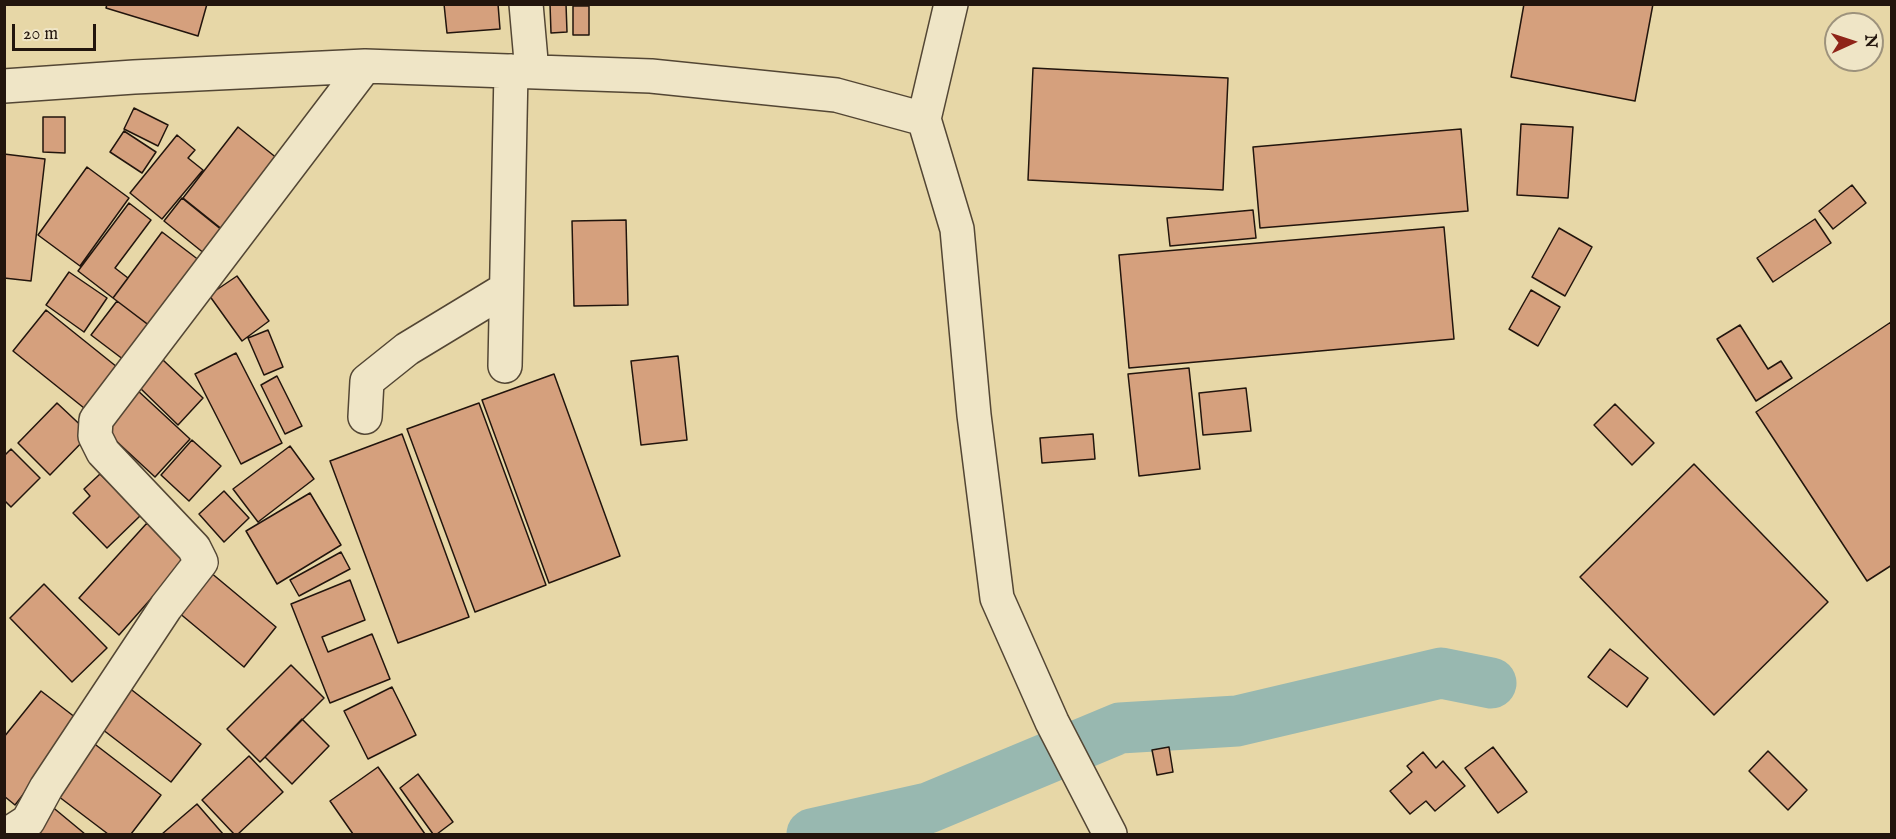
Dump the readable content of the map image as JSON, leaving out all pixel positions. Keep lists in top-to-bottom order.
{
  "scale_bar": "20 m",
  "north": "right"
}
